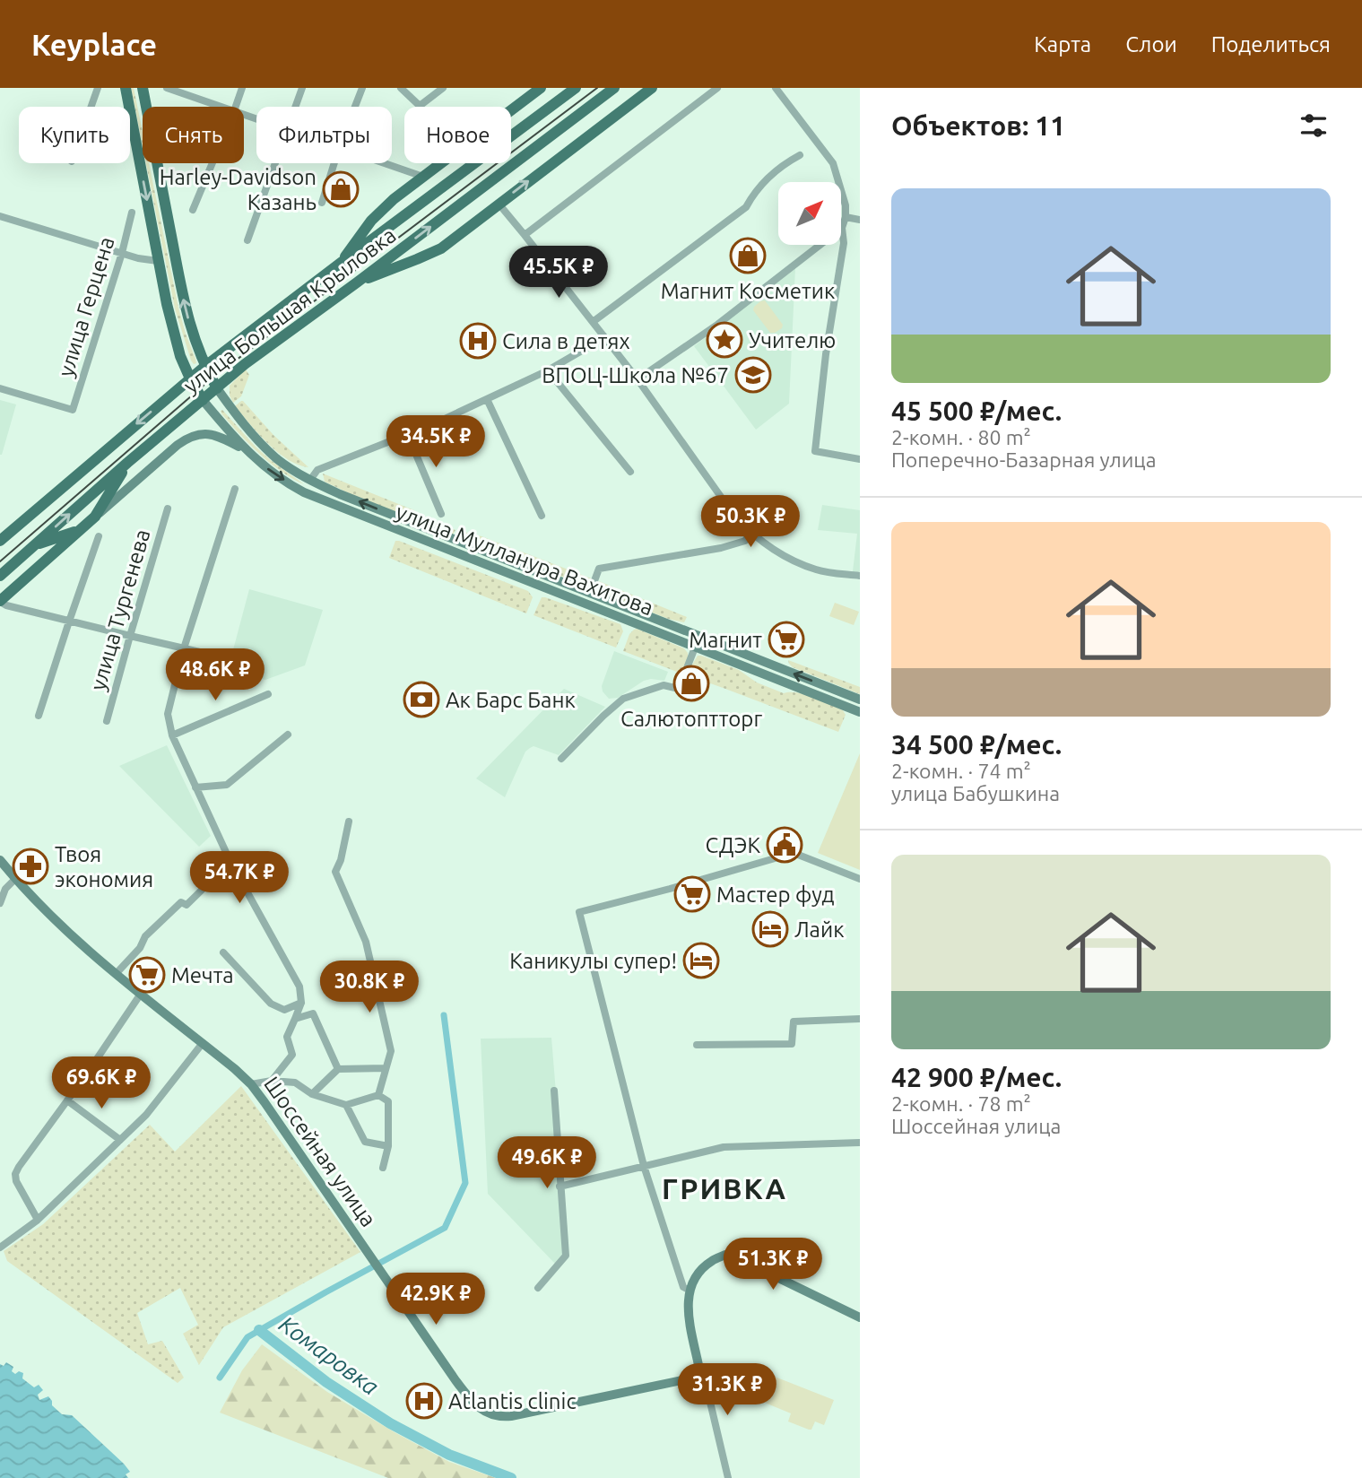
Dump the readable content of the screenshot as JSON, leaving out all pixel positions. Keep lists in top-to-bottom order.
{
  "streets": {
    "main road": ["улица Большая Крыловка", "улица Мулланура Вахитова", "Шоссейная улица"],
    "street": ["улица Герцена", "улица Тургенева"]
  },
  "crossings": [
    ["улица Большая Крыловка", "улица Мулланура Вахитова"]
  ],
  "districts": ["ГРИВКА"],
  "water": ["Комаровка"],
  "places": {
    "shop": ["Harley-Davidson Казань", "Магнит Косметик", "Салютоптторг"],
    "place": ["Учителю"],
    "hospital": ["Сила в детях", "Atlantis clinic"],
    "school or university": ["ВПОЦ-Школа №67"],
    "supermarket": ["Магнит", "Мастер фуд", "Мечта"],
    "bank": ["Ак Барс Банк"],
    "public building": ["СДЭК"],
    "pharmacy": ["Твоя экономия"],
    "hotel": ["Лайк", "Каникулы супер!"]
  },
  "north": "top right",
  "page": {
    "header": "Keyplace",
    "nav": ["Карта", "Слои", "Поделиться"],
    "heading": "Объектов: 11",
    "chip": [
      "Купить",
      "Снять",
      "Фильтры",
      "Новое"
    ],
    "list": [
      {
        "name": "45 500 ₽/мес.",
        "note": "2-комн. · 80 m² · Поперечно-Базарная улица"
      },
      {
        "name": "34 500 ₽/мес.",
        "note": "2-комн. · 74 m² · улица Бабушкина"
      },
      {
        "name": "42 900 ₽/мес.",
        "note": "2-комн. · 78 m² · Шоссейная улица"
      }
    ],
    "price": [
      "45.5K ₽",
      "34.5K ₽",
      "50.3K ₽",
      "48.6K ₽",
      "54.7K ₽",
      "30.8K ₽",
      "69.6K ₽",
      "49.6K ₽",
      "51.3K ₽",
      "42.9K ₽",
      "31.3K ₽"
    ]
  }
}
